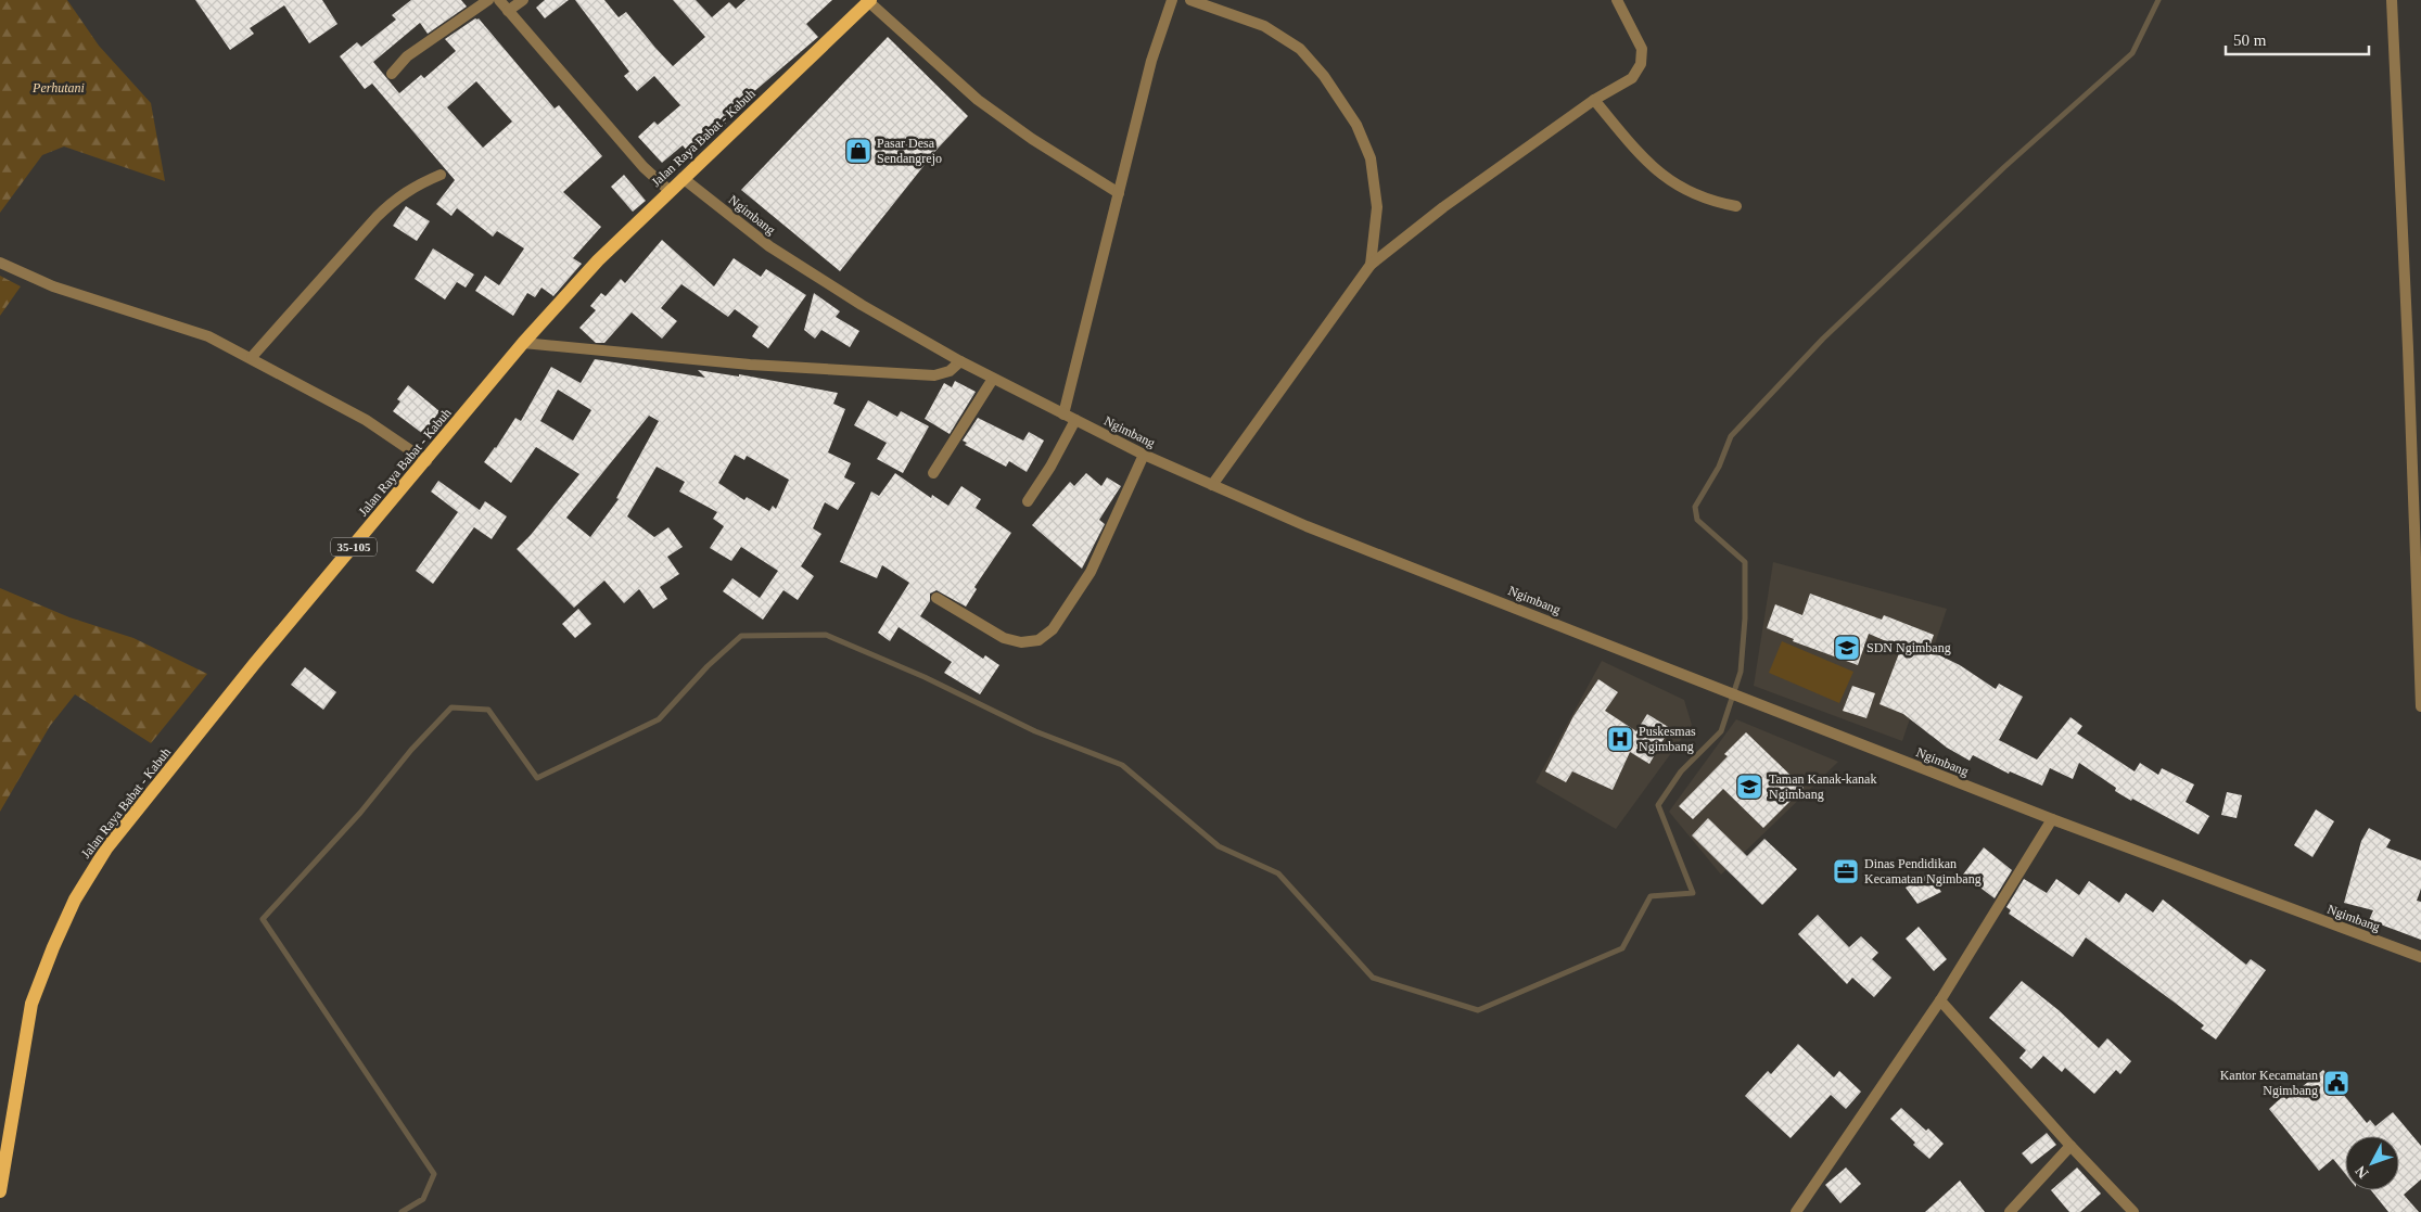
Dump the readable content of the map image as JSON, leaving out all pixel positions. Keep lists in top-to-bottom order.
{
  "streets": {
    "main road": ["Jalan Raya Babat - Kabuh", "35-105"],
    "street": ["Ngimbang"]
  },
  "crossings": [
    ["Jalan Raya Babat - Kabuh", "Ngimbang"]
  ],
  "parks": ["Perhutani"],
  "places": {
    "shop": ["Pasar Desa Sendangrejo"],
    "school or university": ["SDN Ngimbang", "Taman Kanak-kanak Ngimbang"],
    "hospital": ["Puskesmas Ngimbang"],
    "office": ["Dinas Pendidikan Kecamatan Ngimbang"],
    "public building": ["Kantor Kecamatan Ngimbang"]
  },
  "scale_bar": "50 m",
  "north": "bottom left"
}
